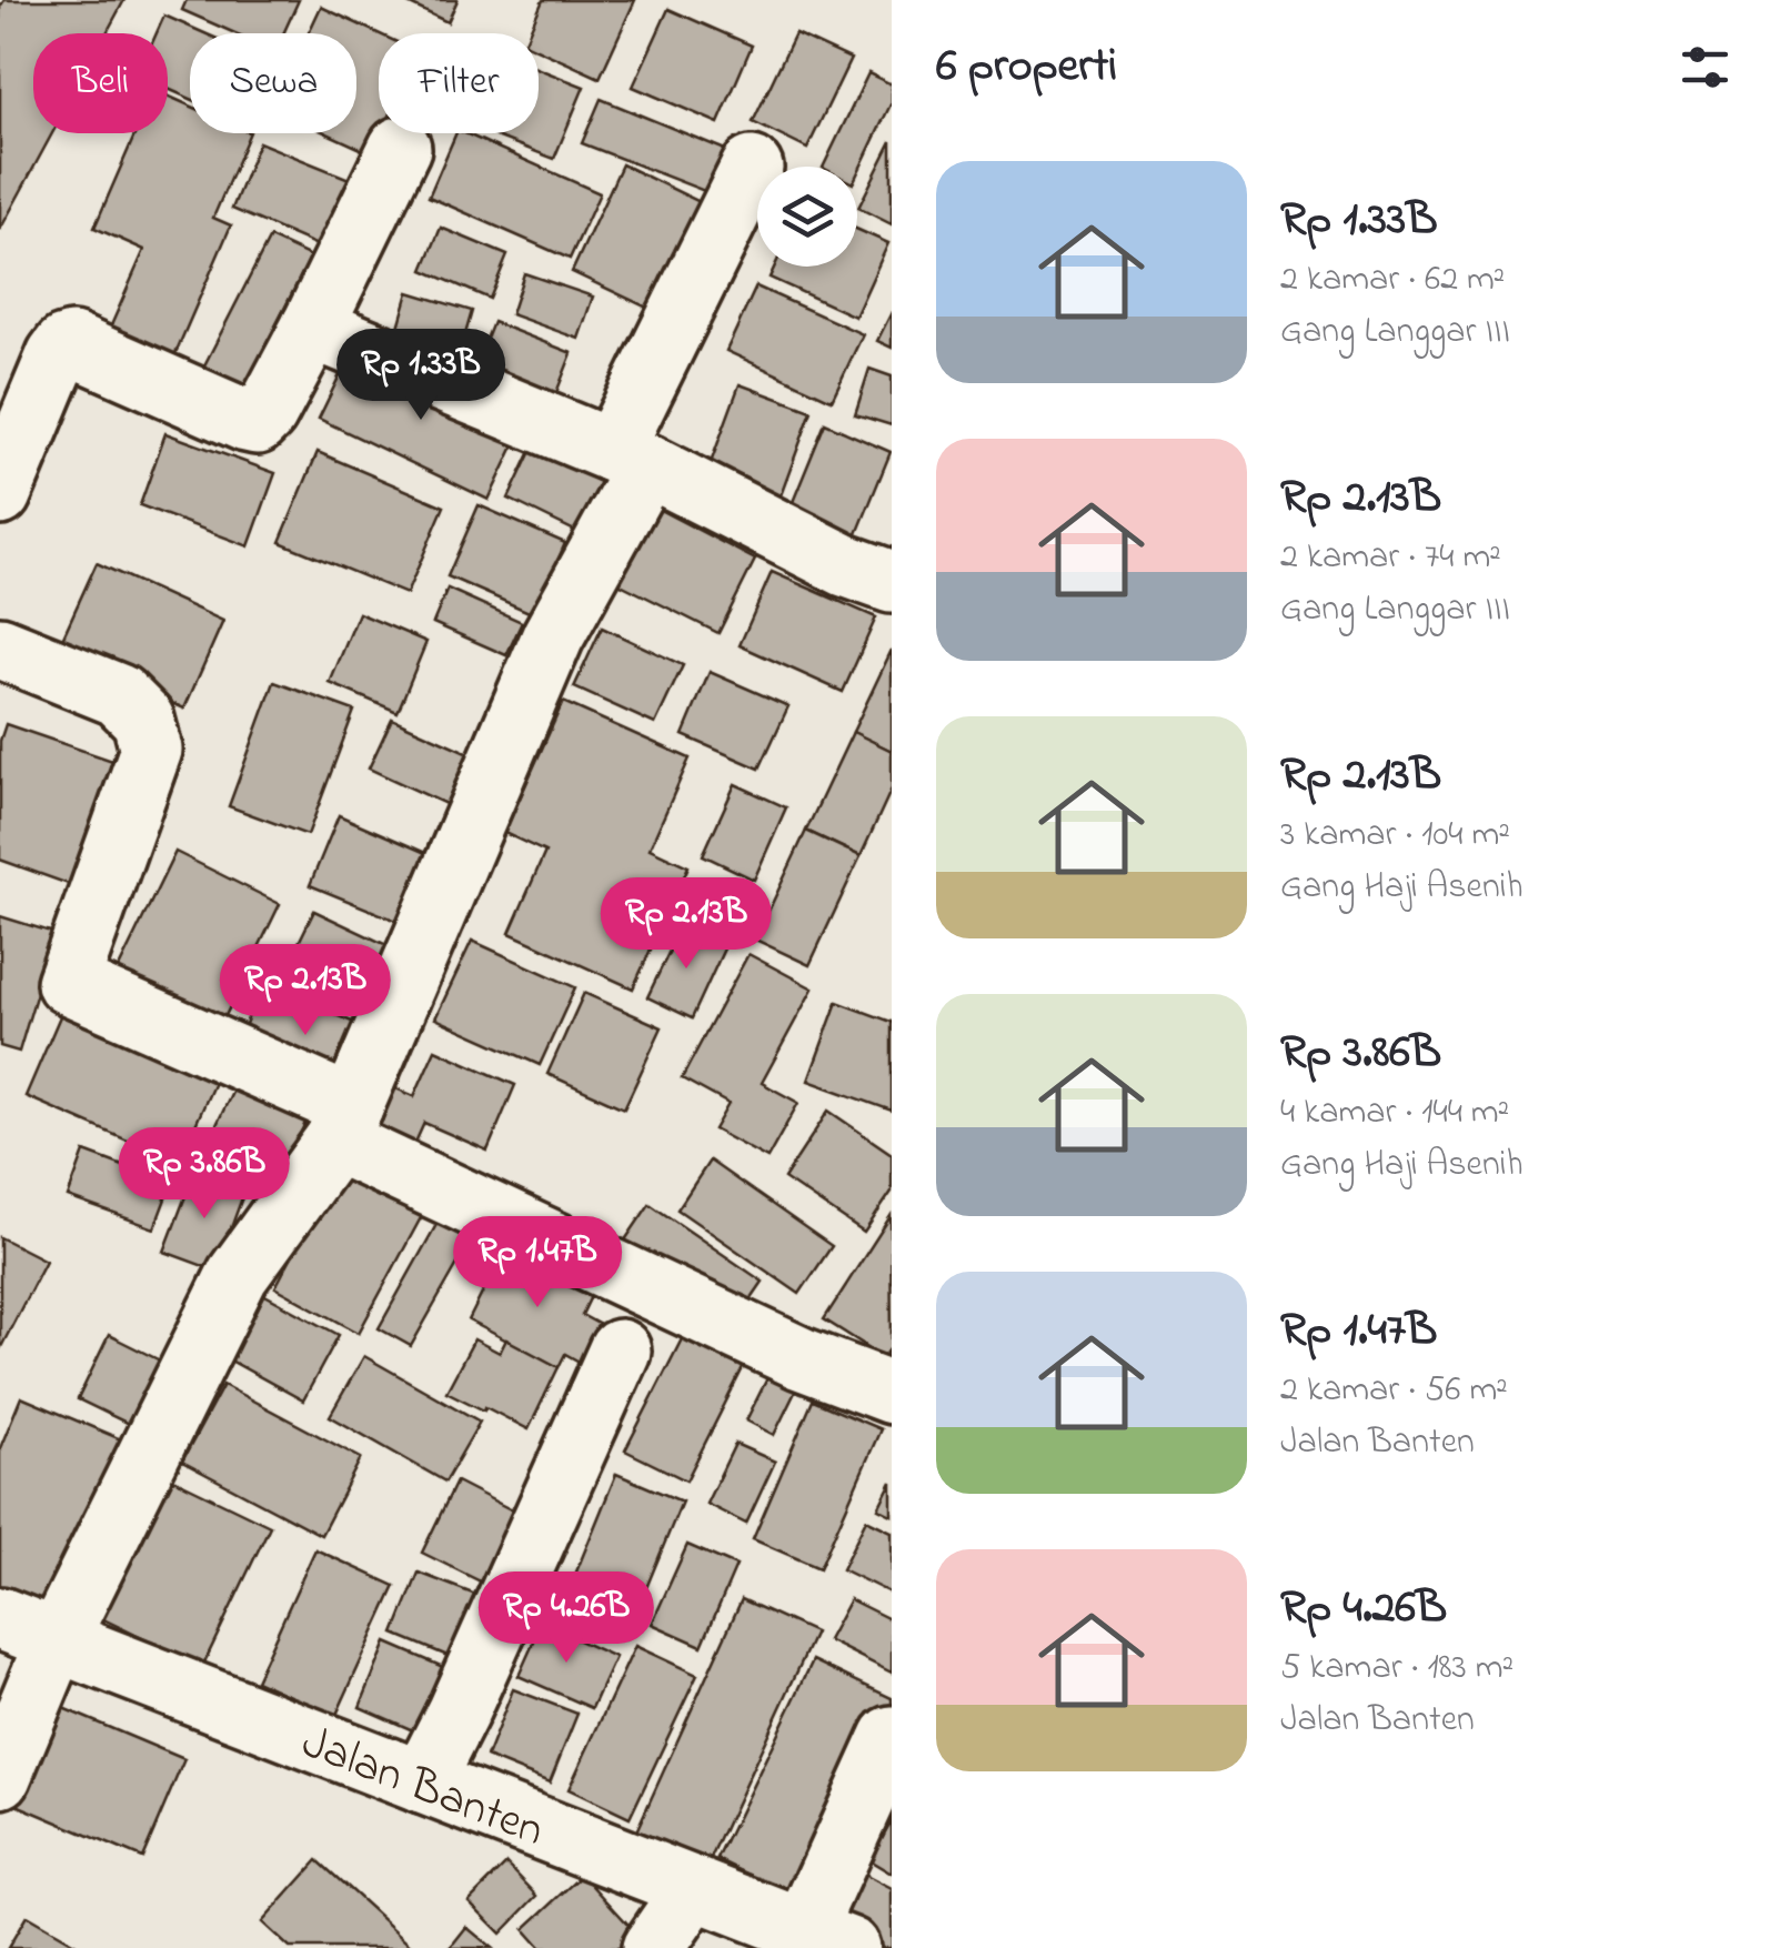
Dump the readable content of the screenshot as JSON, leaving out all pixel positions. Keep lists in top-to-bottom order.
{
  "streets": {
    "street": ["Jalan Banten"]
  },
  "page": {
    "heading": "6 properti",
    "chip": ["Beli", "Sewa", "Filter"],
    "list": [
      {
        "name": "Rp 1.33B",
        "note": "2 kamar · 62 m² · Gang Langgar III"
      },
      {
        "name": "Rp 2.13B",
        "note": "2 kamar · 74 m² · Gang Langgar III"
      },
      {
        "name": "Rp 2.13B",
        "note": "3 kamar · 104 m² · Gang Haji Asenih"
      },
      {
        "name": "Rp 3.86B",
        "note": "4 kamar · 144 m² · Gang Haji Asenih"
      },
      {
        "name": "Rp 1.47B",
        "note": "2 kamar · 56 m² · Jalan Banten"
      },
      {
        "name": "Rp 4.26B",
        "note": "5 kamar · 183 m² · Jalan Banten"
      }
    ],
    "price": [
      "Rp 1.33B",
      "Rp 2.13B",
      "Rp 2.13B",
      "Rp 3.86B",
      "Rp 1.47B",
      "Rp 4.26B"
    ]
  }
}
